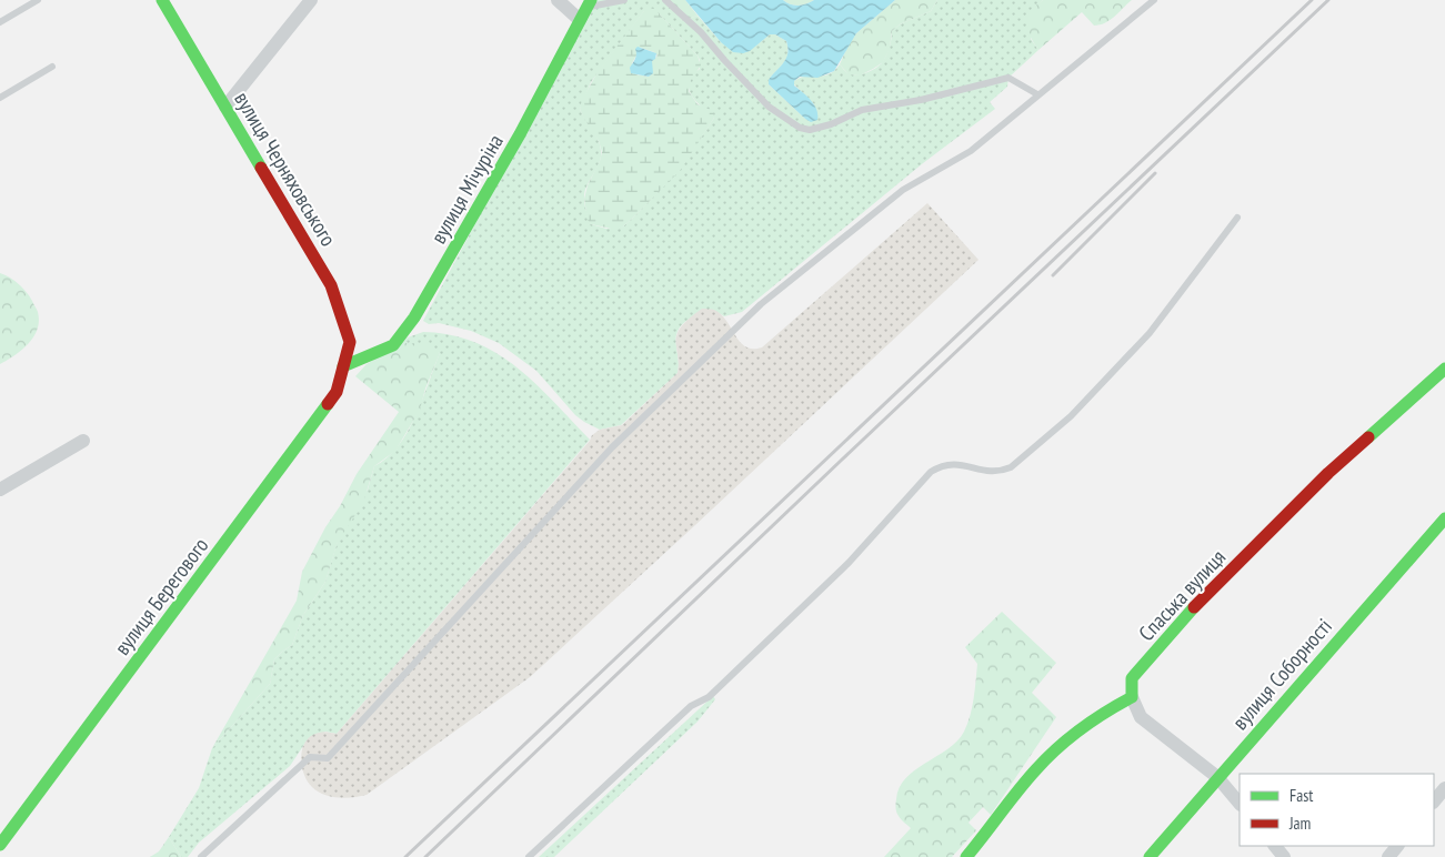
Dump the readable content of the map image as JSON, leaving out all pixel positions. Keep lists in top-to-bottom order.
{
  "streets": {
    "street": [
      "вулиця Черняховського",
      "вулиця Мічуріна",
      "Спаська вулиця",
      "вулиця Берегового",
      "вулиця Соборності"
    ]
  },
  "crossings": [
    ["вулиця Черняховського", "вулиця Мічуріна"],
    ["вулиця Черняховського", "вулиця Берегового"],
    ["вулиця Мічуріна", "вулиця Берегового"]
  ],
  "legend": ["Fast", "Jam"]
}
